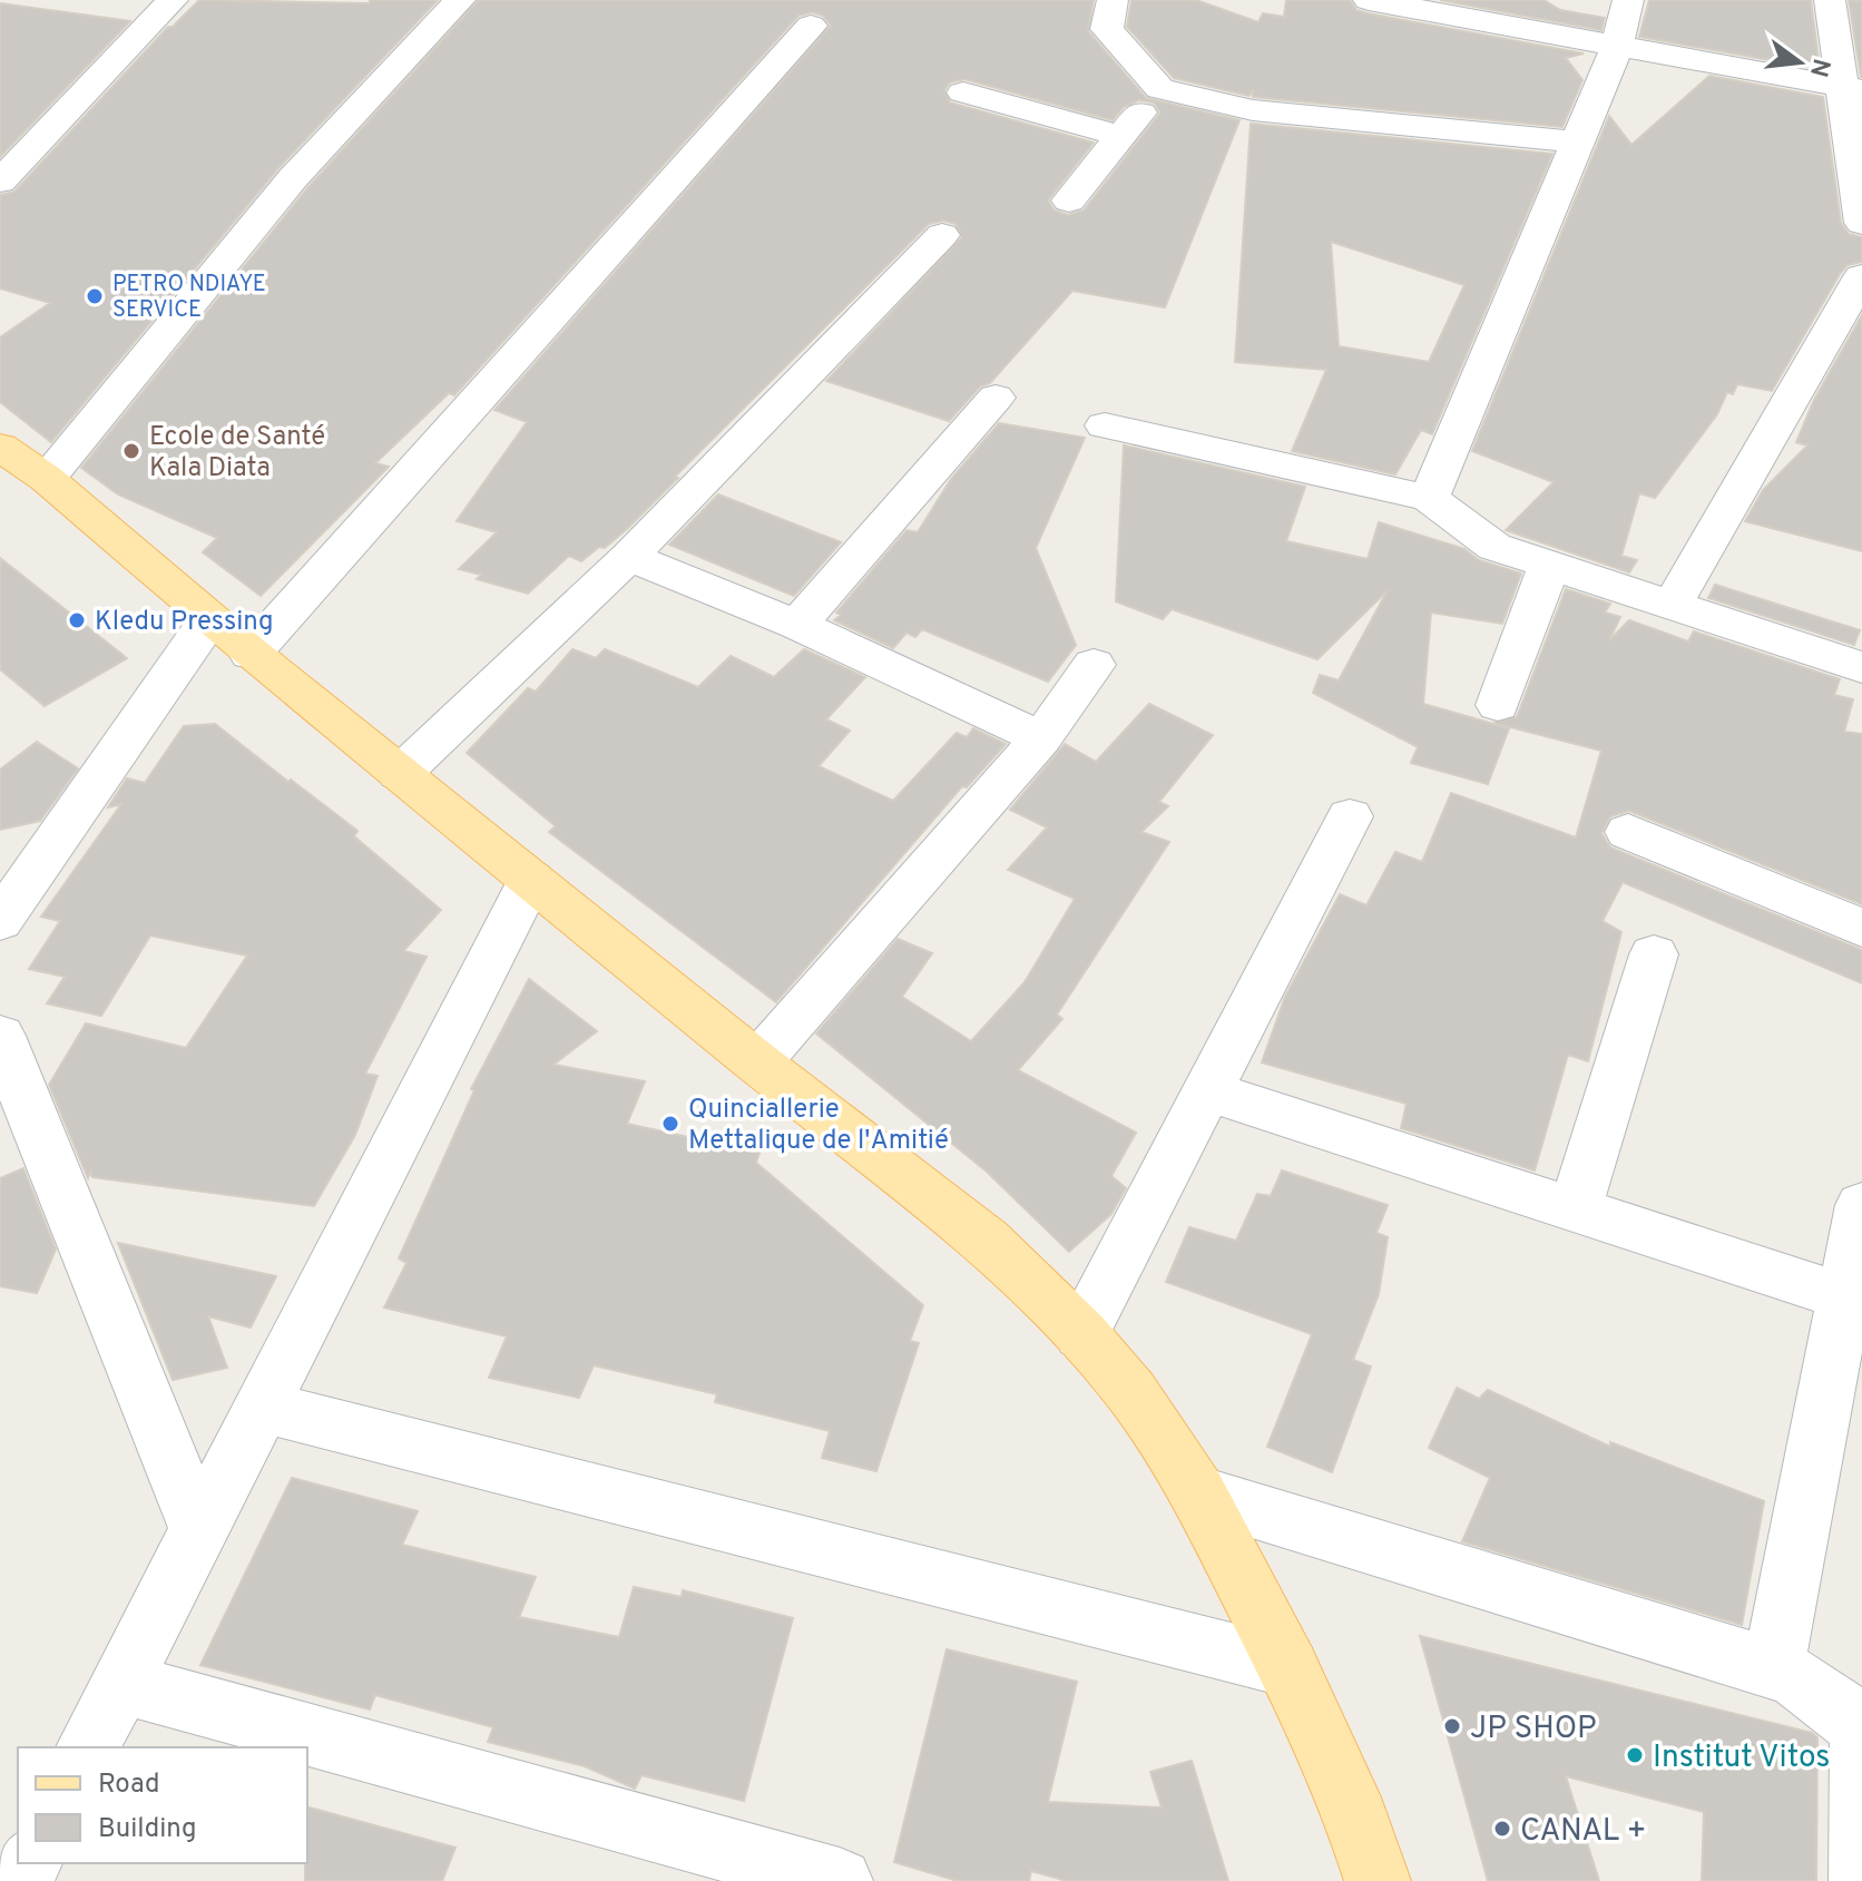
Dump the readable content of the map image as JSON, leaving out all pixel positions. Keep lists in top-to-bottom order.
{
  "places": [
    "PETRO NDIAYE SERVICE",
    "Ecole de Santé Kala Diata",
    "Kledu Pressing",
    "Quinciallerie Mettalique de l'Amitié",
    "JP SHOP",
    "Institut Vitos",
    "CANAL +"
  ],
  "legend": ["Road", "Building"],
  "north": "right"
}
